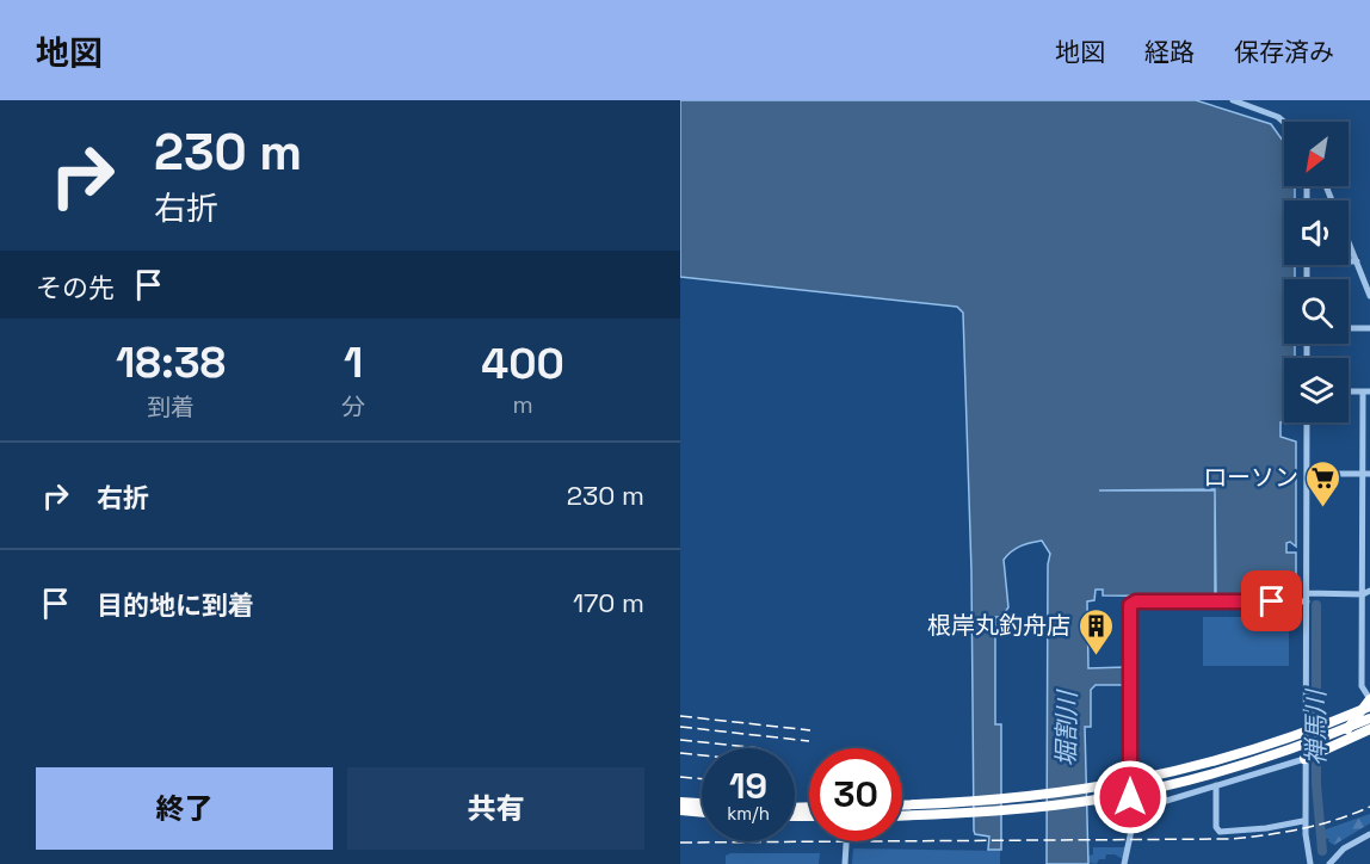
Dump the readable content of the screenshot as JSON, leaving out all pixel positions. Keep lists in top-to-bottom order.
{
  "water": ["禅馬川", "堀割川"],
  "places": {
    "supermarket": ["ローソン"],
    "building": ["根岸丸釣舟店"]
  },
  "north": "bottom left",
  "page": {
    "header": "地図",
    "nav": ["地図", "経路", "保存済み"],
    "turn": ["230 m", "右折"],
    "then": "その先",
    "eta": [
      "18:38",
      "到着",
      "1",
      "分",
      "400",
      "m"
    ],
    "list": [
      {
        "name": "右折",
        "value": "230 m"
      },
      {
        "name": "目的地に到着",
        "value": "170 m"
      }
    ],
    "speed": "19 km/h",
    "limit": "30",
    "buttons": ["終了", "共有"]
  }
}
